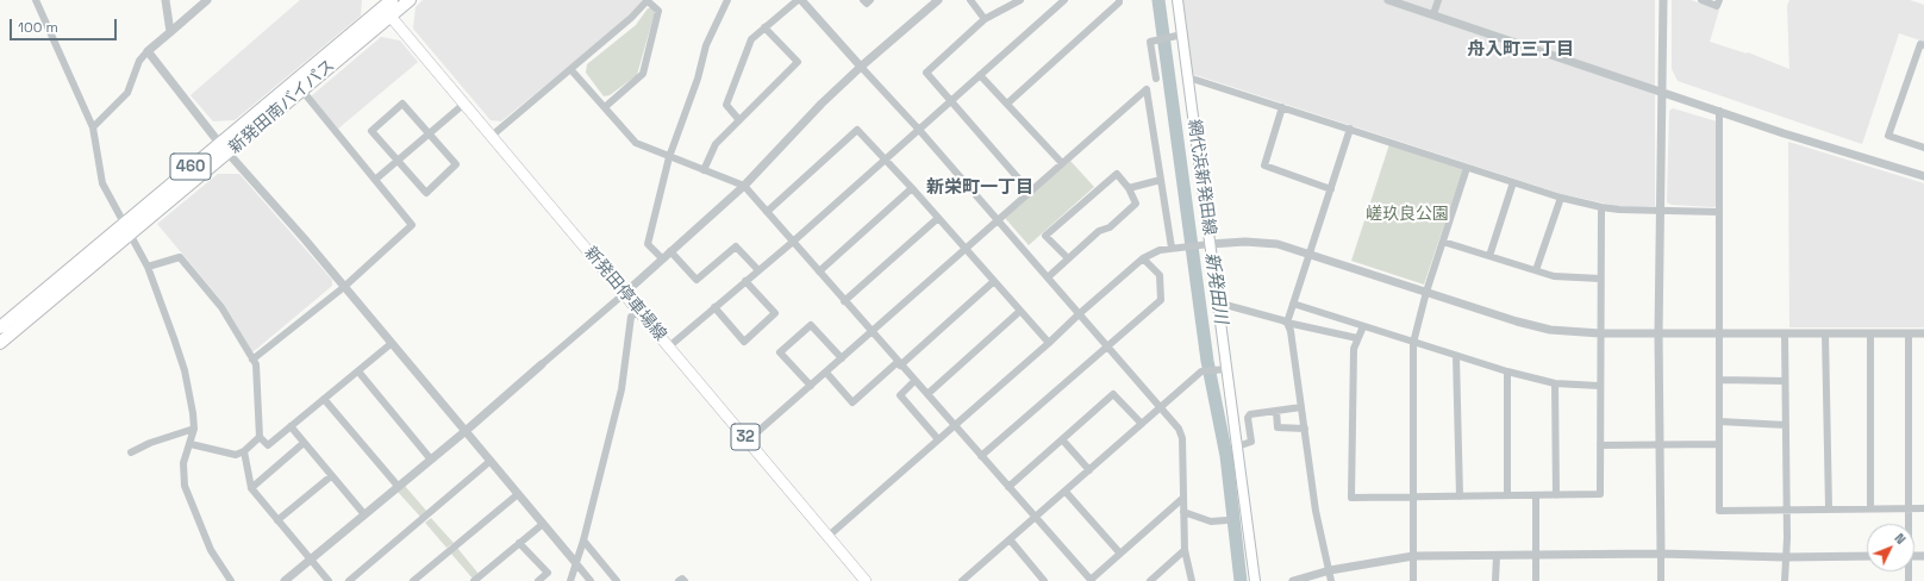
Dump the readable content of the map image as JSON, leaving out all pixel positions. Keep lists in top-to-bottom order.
{
  "streets": {
    "highway": ["新発田南バイパス", "460"],
    "main road": ["網代浜新発田線", "新発田停車場線", "32"]
  },
  "crossings": [
    ["新発田南バイパス", "新発田停車場線"]
  ],
  "districts": ["舟入町三丁目", "新栄町一丁目"],
  "water": ["新発田川"],
  "parks": ["嵯玖良公園"],
  "scale_bar": "100 m",
  "north": "top right"
}
